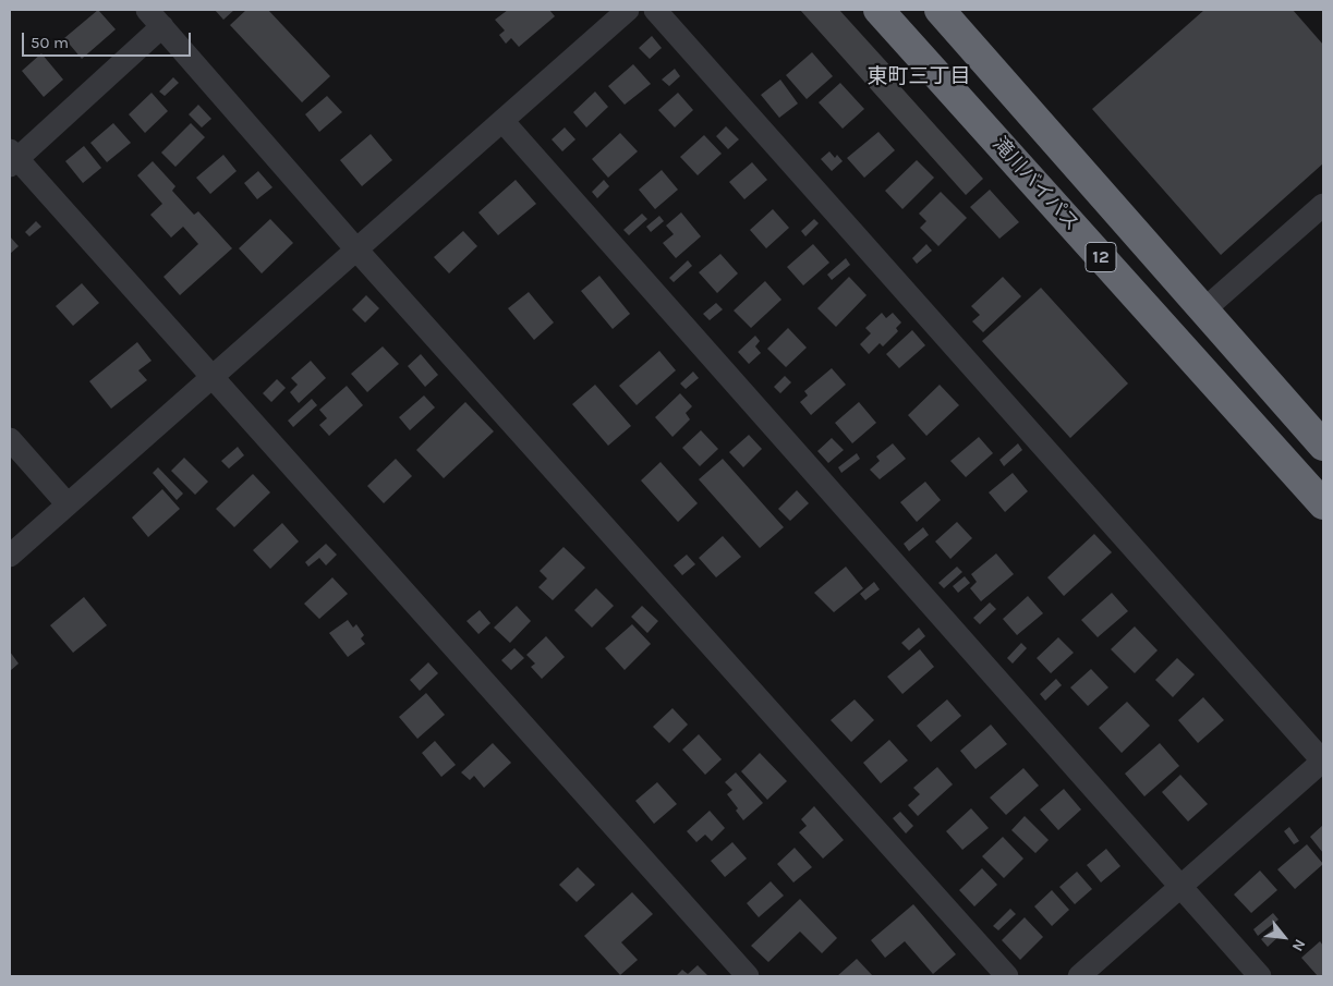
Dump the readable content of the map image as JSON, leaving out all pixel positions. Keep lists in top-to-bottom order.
{
  "streets": {
    "highway": ["滝川バイパス", "12"]
  },
  "districts": ["東町三丁目"],
  "scale_bar": "50 m",
  "north": "bottom right"
}
